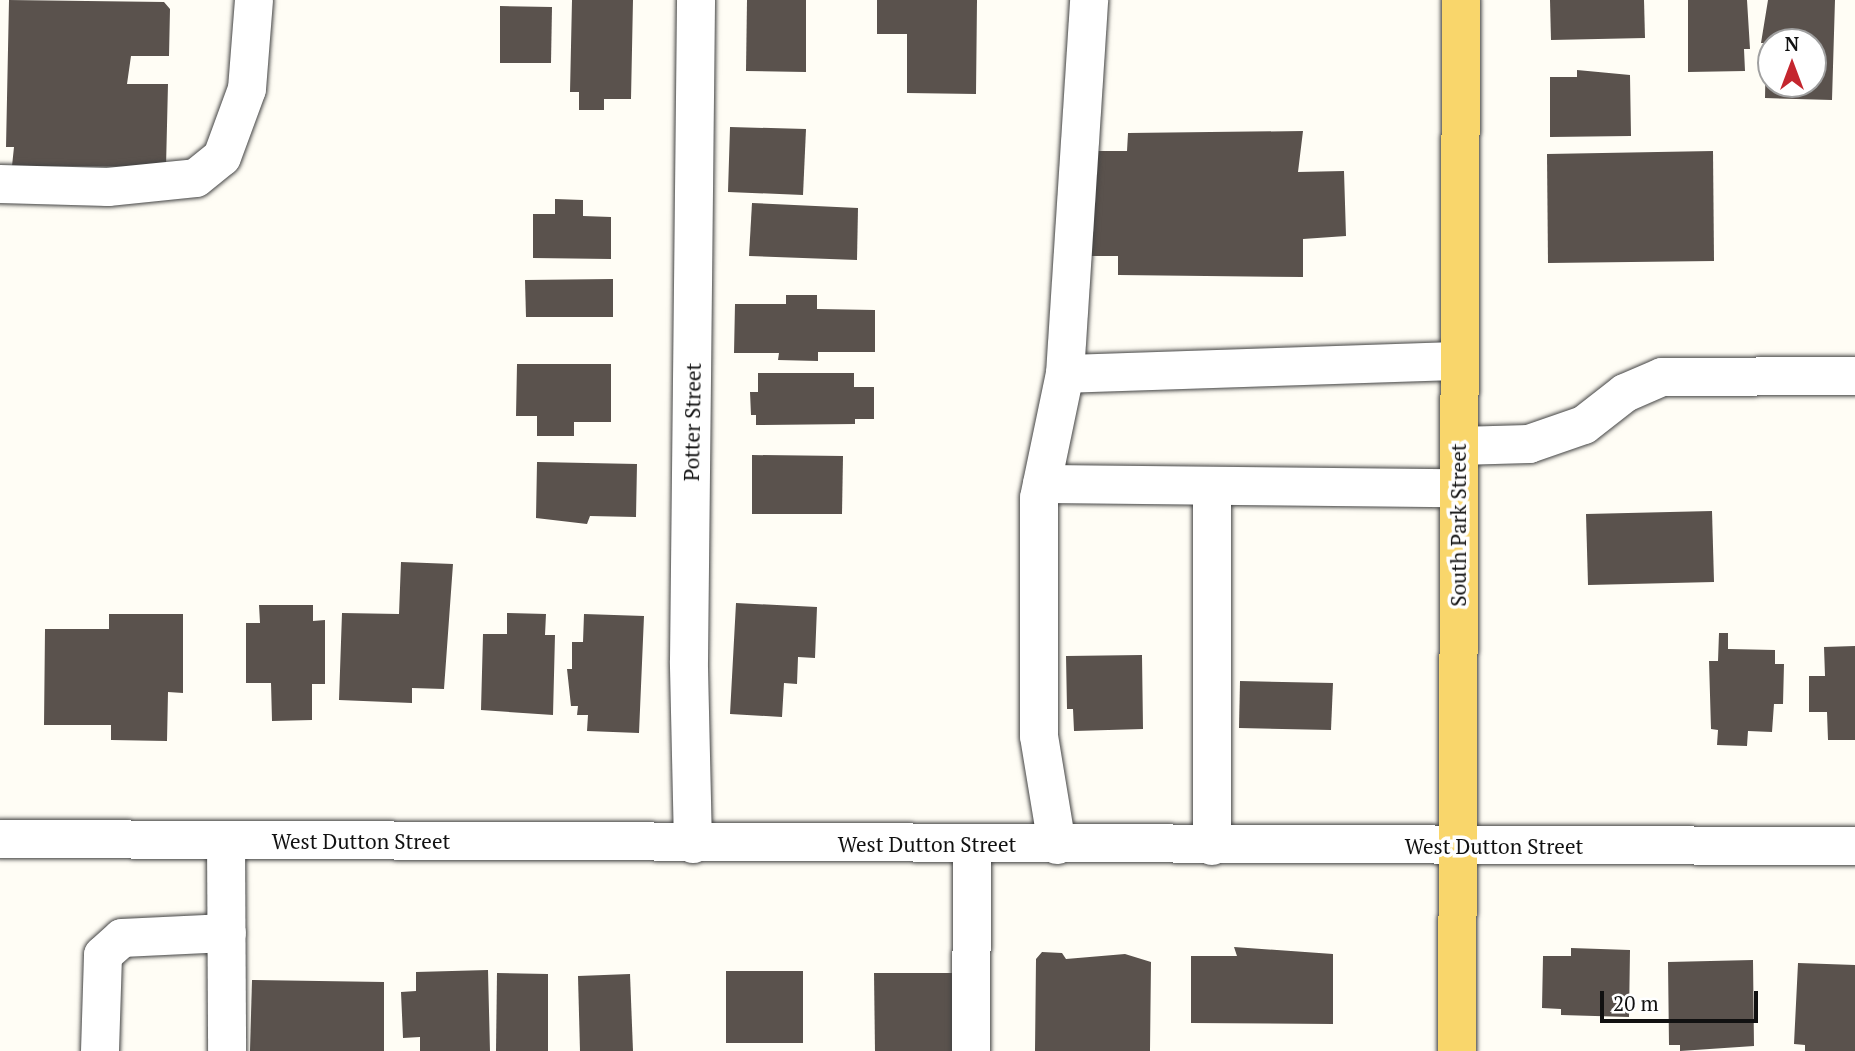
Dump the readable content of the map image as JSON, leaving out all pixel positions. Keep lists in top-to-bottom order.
{
  "streets": {
    "main road": ["South Park Street"],
    "street": ["Potter Street", "West Dutton Street"]
  },
  "crossings": [
    ["Potter Street", "West Dutton Street"],
    ["South Park Street", "West Dutton Street"]
  ],
  "scale_bar": "20 m",
  "north": "top"
}
